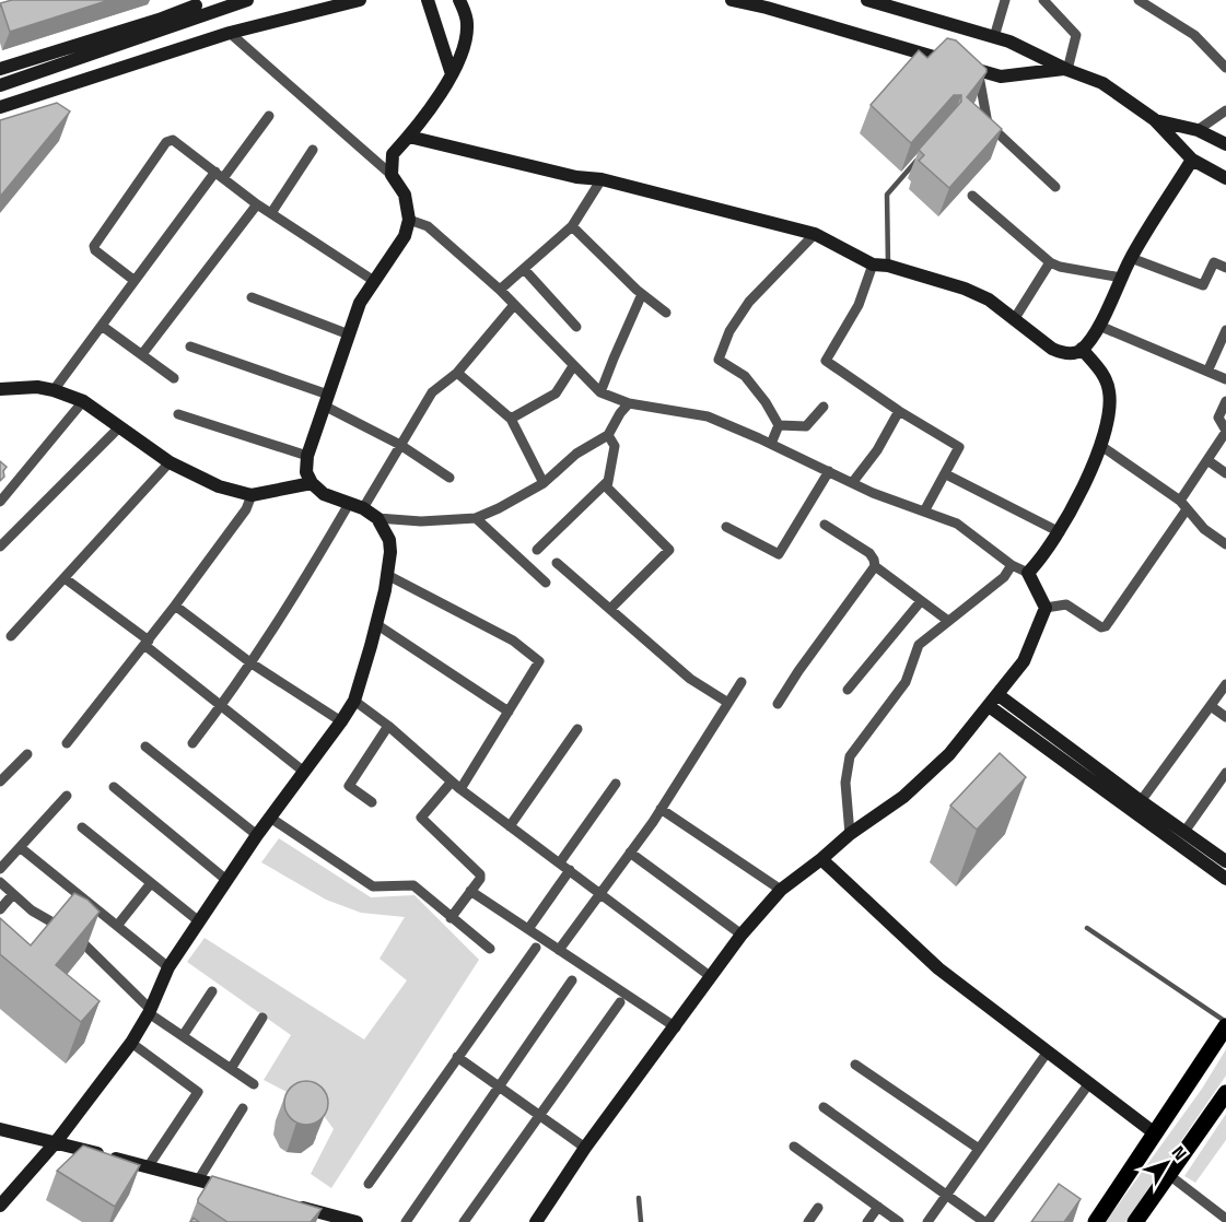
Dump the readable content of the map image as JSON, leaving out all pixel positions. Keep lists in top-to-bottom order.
{
  "north": "top right"
}
